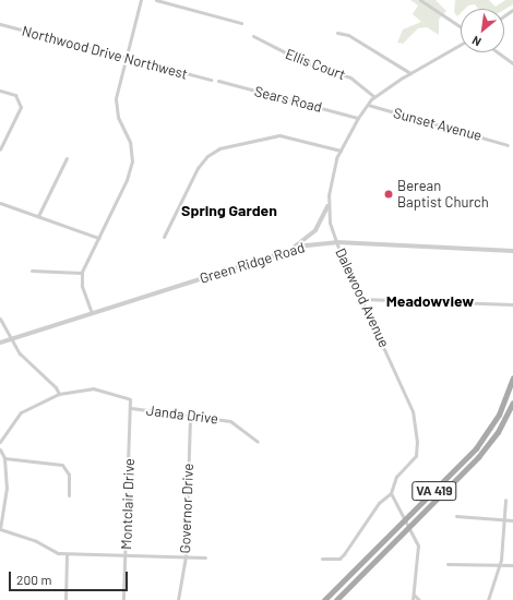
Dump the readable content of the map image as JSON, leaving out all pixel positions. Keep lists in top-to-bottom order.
{
  "streets": {
    "main road": ["VA 419"],
    "street": [
      "Northwood Drive Northwest",
      "Ellis Court",
      "Sears Road",
      "Sunset Avenue",
      "Green Ridge Road",
      "Dalewood Avenue",
      "Janda Drive",
      "Montclair Drive",
      "Governor Drive"
    ]
  },
  "crossings": [
    ["Ellis Court", "Dalewood Avenue"],
    ["Sears Road", "Dalewood Avenue"],
    ["Sunset Avenue", "Dalewood Avenue"],
    ["Green Ridge Road", "Dalewood Avenue"],
    ["Janda Drive", "Montclair Drive"],
    ["Janda Drive", "Governor Drive"]
  ],
  "districts": ["Spring Garden", "Meadowview"],
  "places": ["Berean Baptist Church"],
  "scale_bar": "200 m",
  "north": "bottom left"
}
